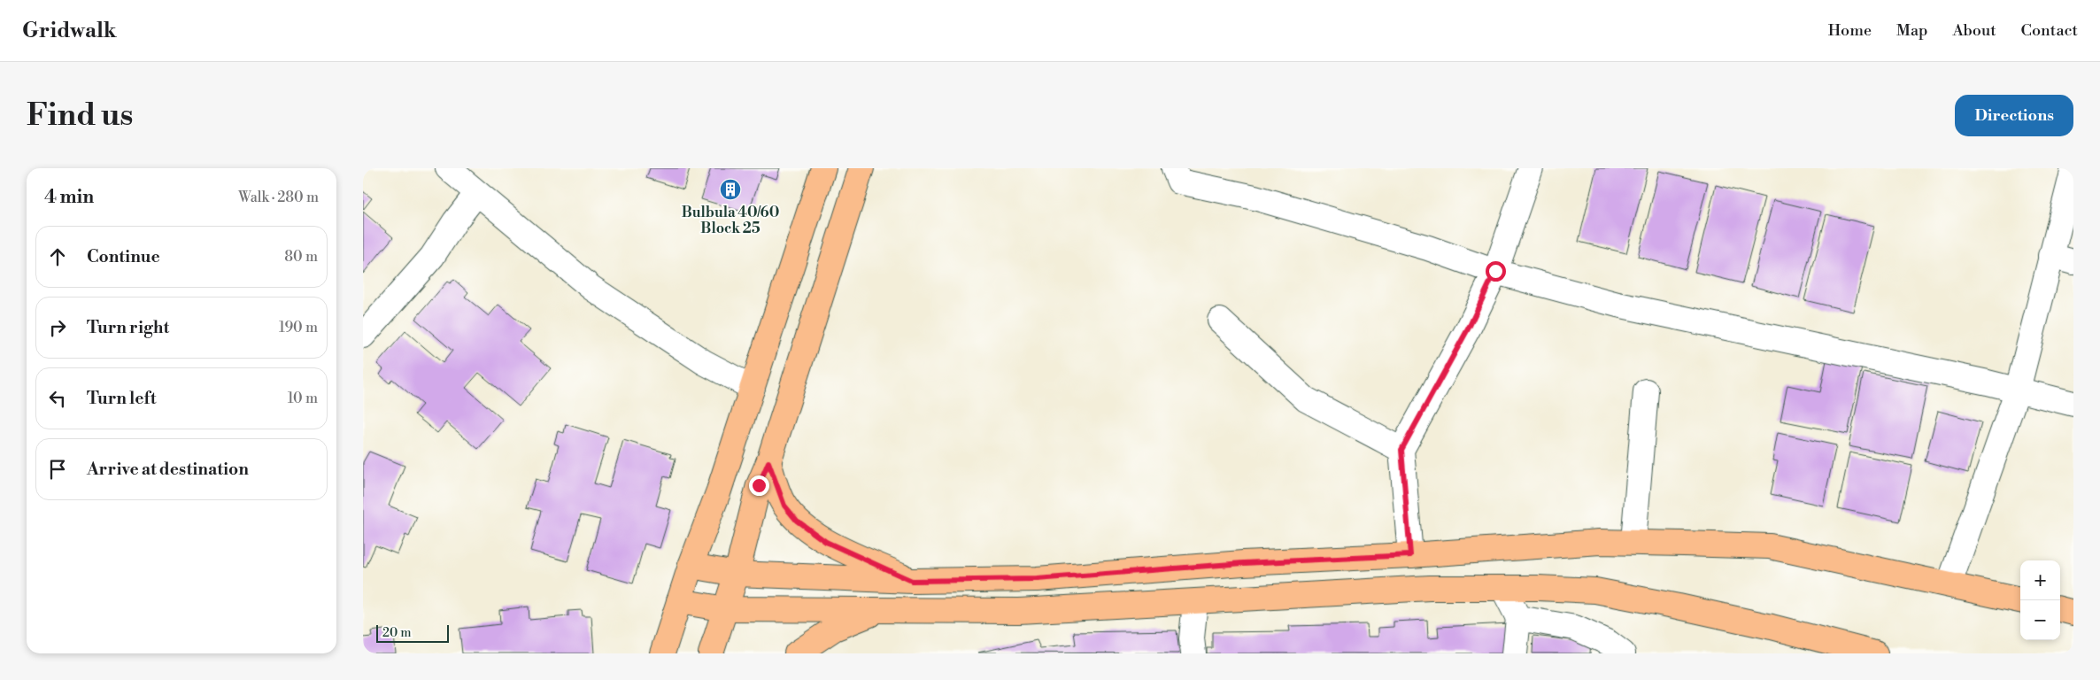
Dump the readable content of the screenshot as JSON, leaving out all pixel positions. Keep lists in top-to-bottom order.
{
  "places": {
    "building": ["Bulbula 40/60 Block 25"]
  },
  "scale_bar": "20 m",
  "page": {
    "header": "Gridwalk",
    "nav": [
      "Home",
      "Map",
      "About",
      "Contact"
    ],
    "buttons": "Directions",
    "title": "Find us",
    "heading": ["4 min", "Walk · 280 m"],
    "list": [
      ["Continue", "80 m"],
      ["Turn right", "190 m"],
      ["Turn left", "10 m"],
      "Arrive at destination"
    ],
    "map_buttons": ["+", "−"],
    "scale": "20 m"
  }
}
